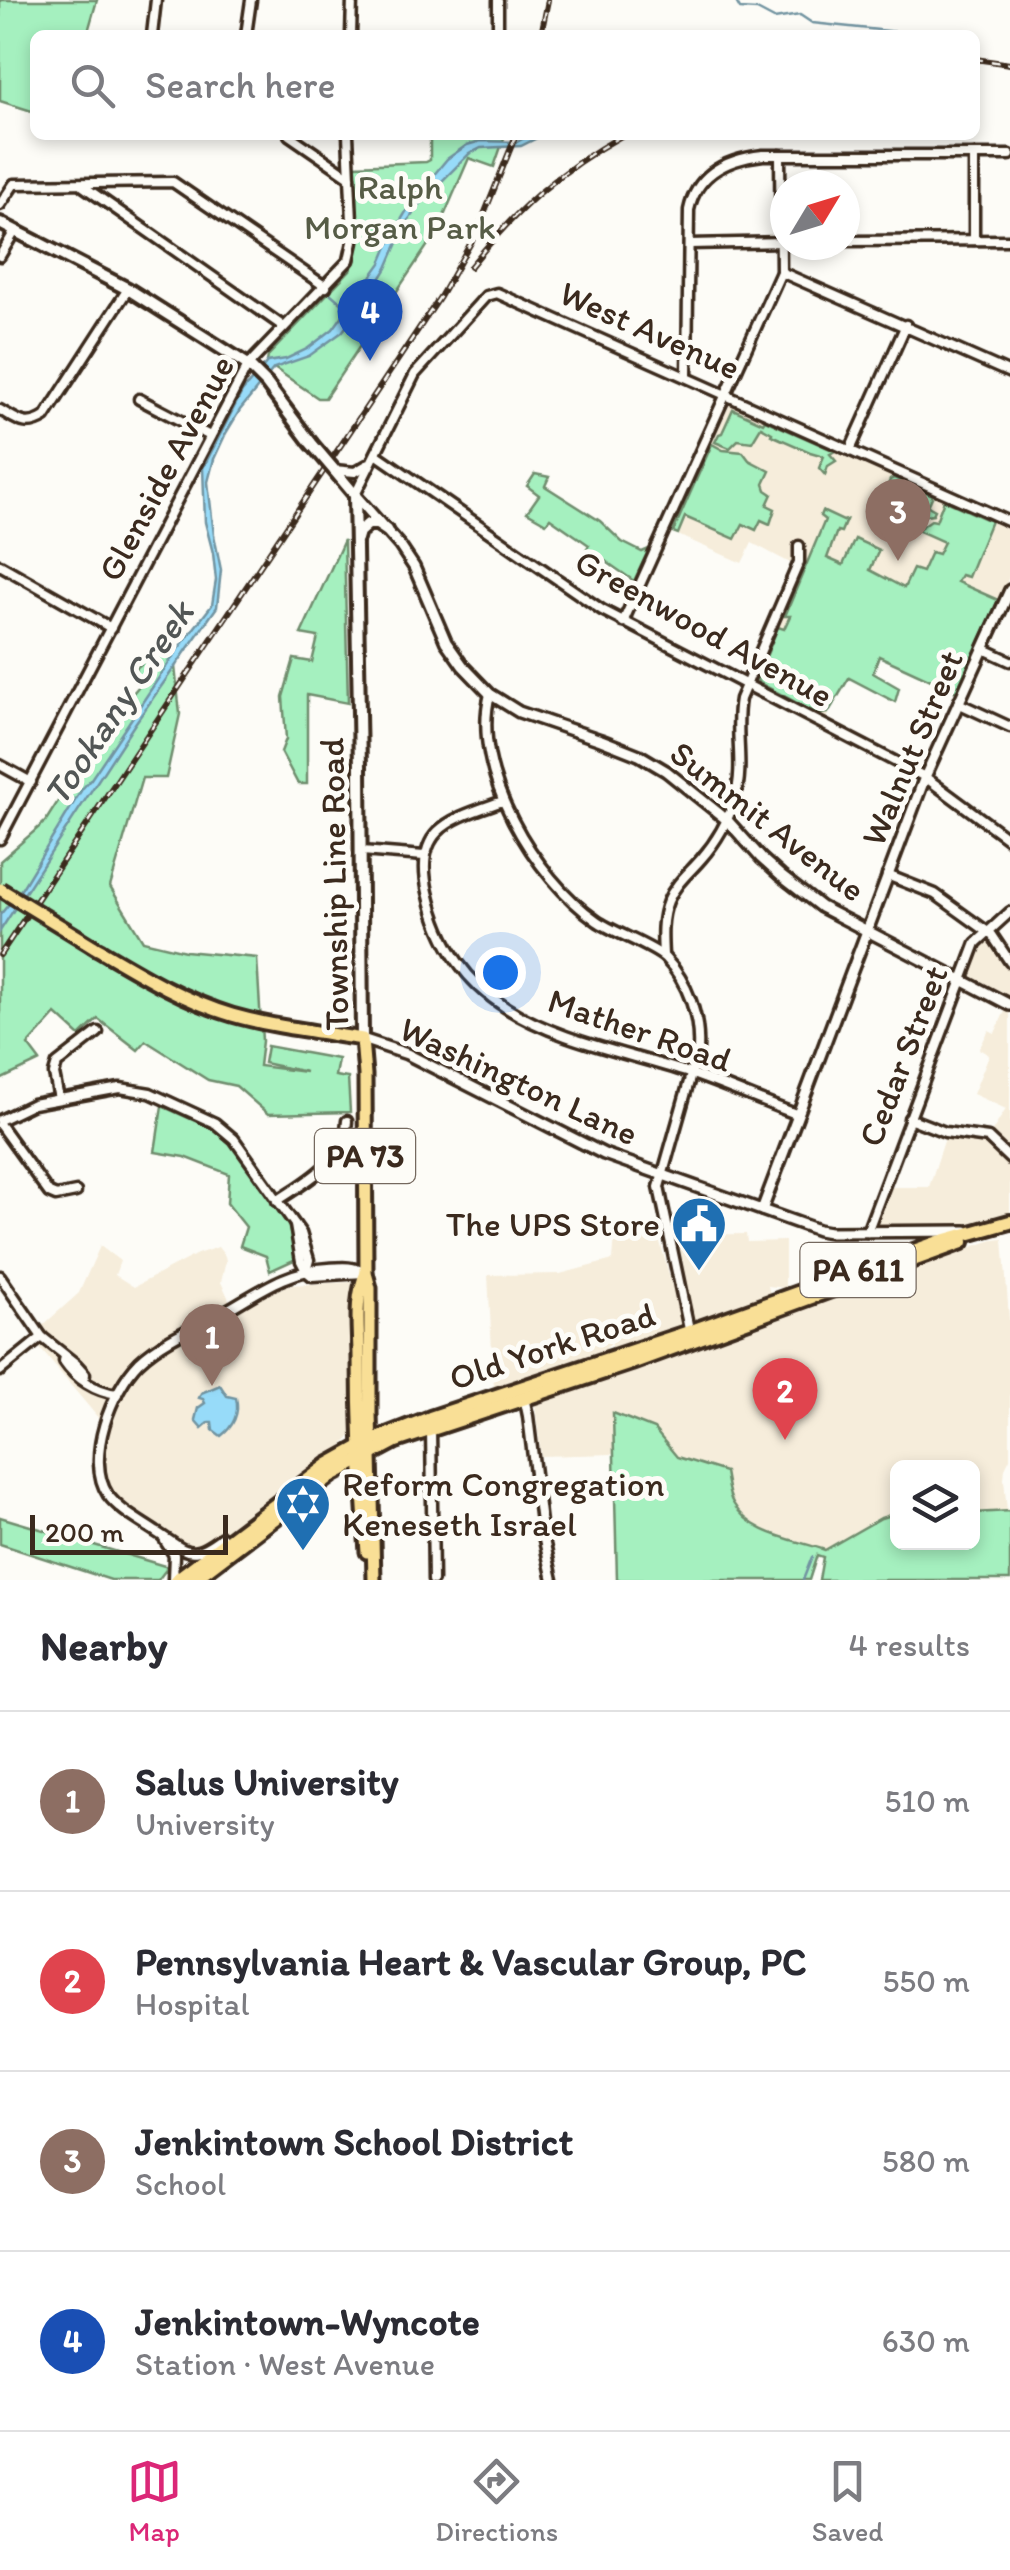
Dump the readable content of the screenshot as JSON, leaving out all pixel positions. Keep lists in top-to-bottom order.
{
  "streets": {
    "highway": ["PA 611", "Old York Road"],
    "main road": ["Township Line Road", "Washington Lane", "PA 73"],
    "street": [
      "West Avenue",
      "Glenside Avenue",
      "Greenwood Avenue",
      "Walnut Street",
      "Summit Avenue",
      "Mather Road",
      "Cedar Street"
    ]
  },
  "crossings": [
    ["West Avenue", "Greenwood Avenue"],
    ["West Avenue", "Summit Avenue"],
    ["West Avenue", "Township Line Road"],
    ["Greenwood Avenue", "Walnut Street"],
    ["Walnut Street", "Summit Avenue"],
    ["Walnut Street", "Mather Road"],
    ["Walnut Street", "Washington Lane"],
    ["Summit Avenue", "Township Line Road"],
    ["Summit Avenue", "Cedar Street"],
    ["Township Line Road", "Washington Lane"],
    ["Township Line Road", "Old York Road"],
    ["Cedar Street", "Washington Lane"],
    ["Washington Lane", "Old York Road"]
  ],
  "water": ["Tookany Creek"],
  "parks": ["Ralph Morgan Park"],
  "places": {
    "public building": ["The UPS Store"],
    "synagogue": ["Reform Congregation Keneseth Israel"]
  },
  "scale_bar": "200 m",
  "north": "top right",
  "page": {
    "search": "Search here",
    "pins": [
      "4",
      "3",
      "1",
      "2"
    ],
    "scale": "200 m",
    "heading": ["Nearby", "4 results"],
    "list": [
      {
        "mark": "1",
        "name": "Salus University",
        "note": "University",
        "value": "510 m"
      },
      {
        "mark": "2",
        "name": "Pennsylvania Heart & Vascular Group, PC",
        "note": "Hospital",
        "value": "550 m"
      },
      {
        "mark": "3",
        "name": "Jenkintown School District",
        "note": "School",
        "value": "580 m"
      },
      {
        "mark": "4",
        "name": "Jenkintown-Wyncote",
        "note": "Station · West Avenue",
        "value": "630 m"
      }
    ],
    "nav": ["Map", "Directions", "Saved"]
  }
}
